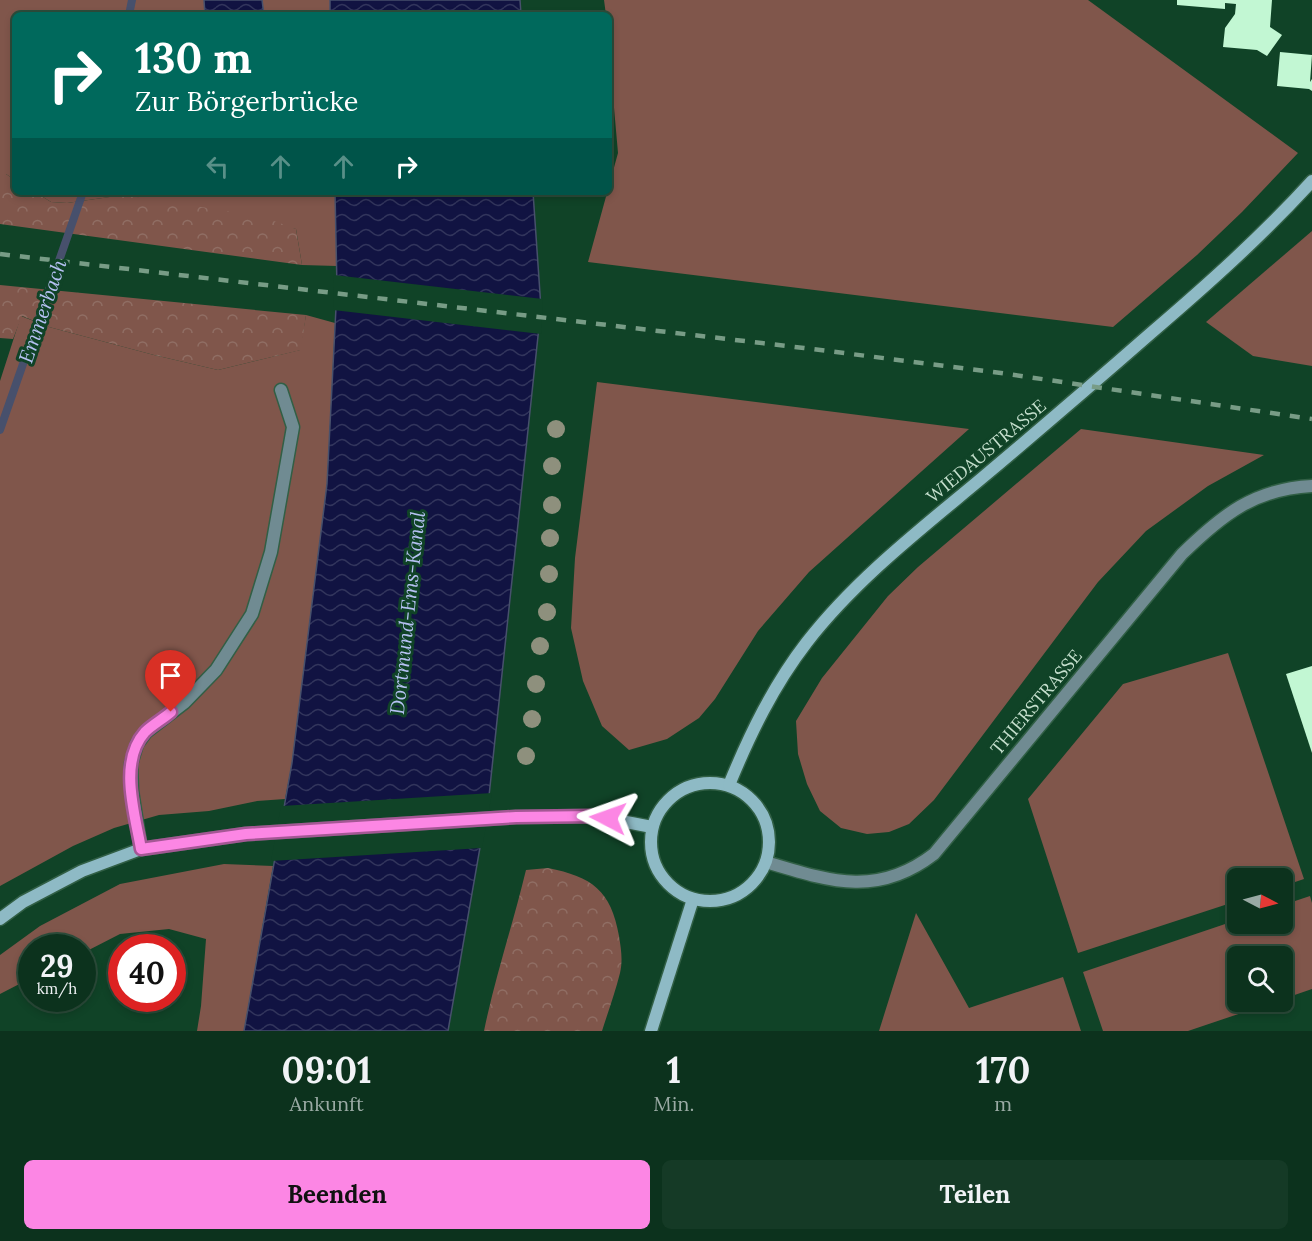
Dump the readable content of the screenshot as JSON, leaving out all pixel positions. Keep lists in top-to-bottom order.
{
  "streets": {
    "main road": ["WIEDAUSTRASSE"],
    "street": ["THIERSTRASSE"]
  },
  "crossings": [
    ["WIEDAUSTRASSE", "THIERSTRASSE"]
  ],
  "water": ["Emmerbach", "Dortmund-Ems-Kanal"],
  "north": "right",
  "page": {
    "turn": ["130 m", "Zur Börgerbrücke"],
    "speed": "29 km/h",
    "limit": "40",
    "eta": [
      "09:01",
      "Ankunft",
      "1",
      "Min.",
      "170",
      "m"
    ],
    "buttons": ["Beenden", "Teilen"]
  }
}
